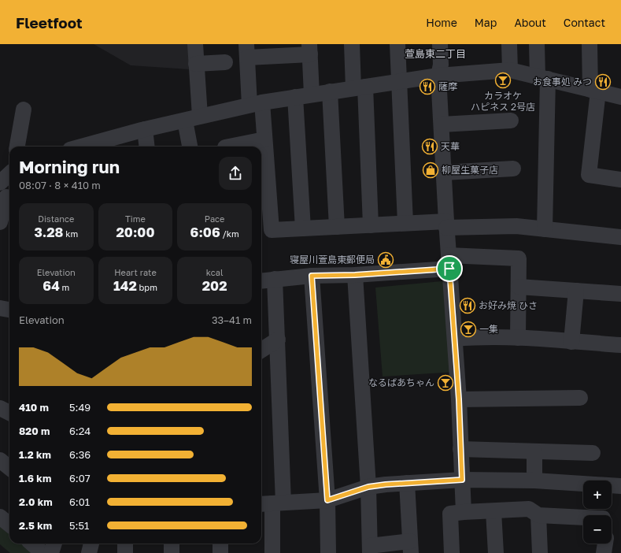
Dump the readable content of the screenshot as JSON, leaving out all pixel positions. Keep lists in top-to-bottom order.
{
  "districts": ["萱島東二丁目"],
  "places": {
    "bar": ["カラオケ ハピネス 2号店", "一集", "なるばあちゃん"],
    "restaurant": [
      "お食事処 みつ",
      "薩摩",
      "天華",
      "お好み焼 ひさ"
    ],
    "shop": ["柳屋生菓子店"],
    "public building": ["寝屋川萱島東郵便局"]
  },
  "page": {
    "header": "Fleetfoot",
    "nav": [
      "Home",
      "Map",
      "About",
      "Contact"
    ],
    "heading": ["Morning run", "08:07 · 8 × 410 m"],
    "stats": [
      ["Distance", "3.28 km"],
      ["Time", "20:00"],
      ["Pace", "6:06 /km"],
      ["Elevation", "64 m"],
      ["Heart rate", "142 bpm"],
      ["kcal", "202"]
    ],
    "chart": ["Elevation", "33–41 m"],
    "list": [
      {
        "name": "410 m",
        "note": "5:49"
      },
      {
        "name": "820 m",
        "note": "6:24"
      },
      {
        "name": "1.2 km",
        "note": "6:36"
      },
      {
        "name": "1.6 km",
        "note": "6:07"
      },
      {
        "name": "2.0 km",
        "note": "6:01"
      },
      {
        "name": "2.5 km",
        "note": "5:51"
      }
    ],
    "map_buttons": ["+", "−"]
  }
}
